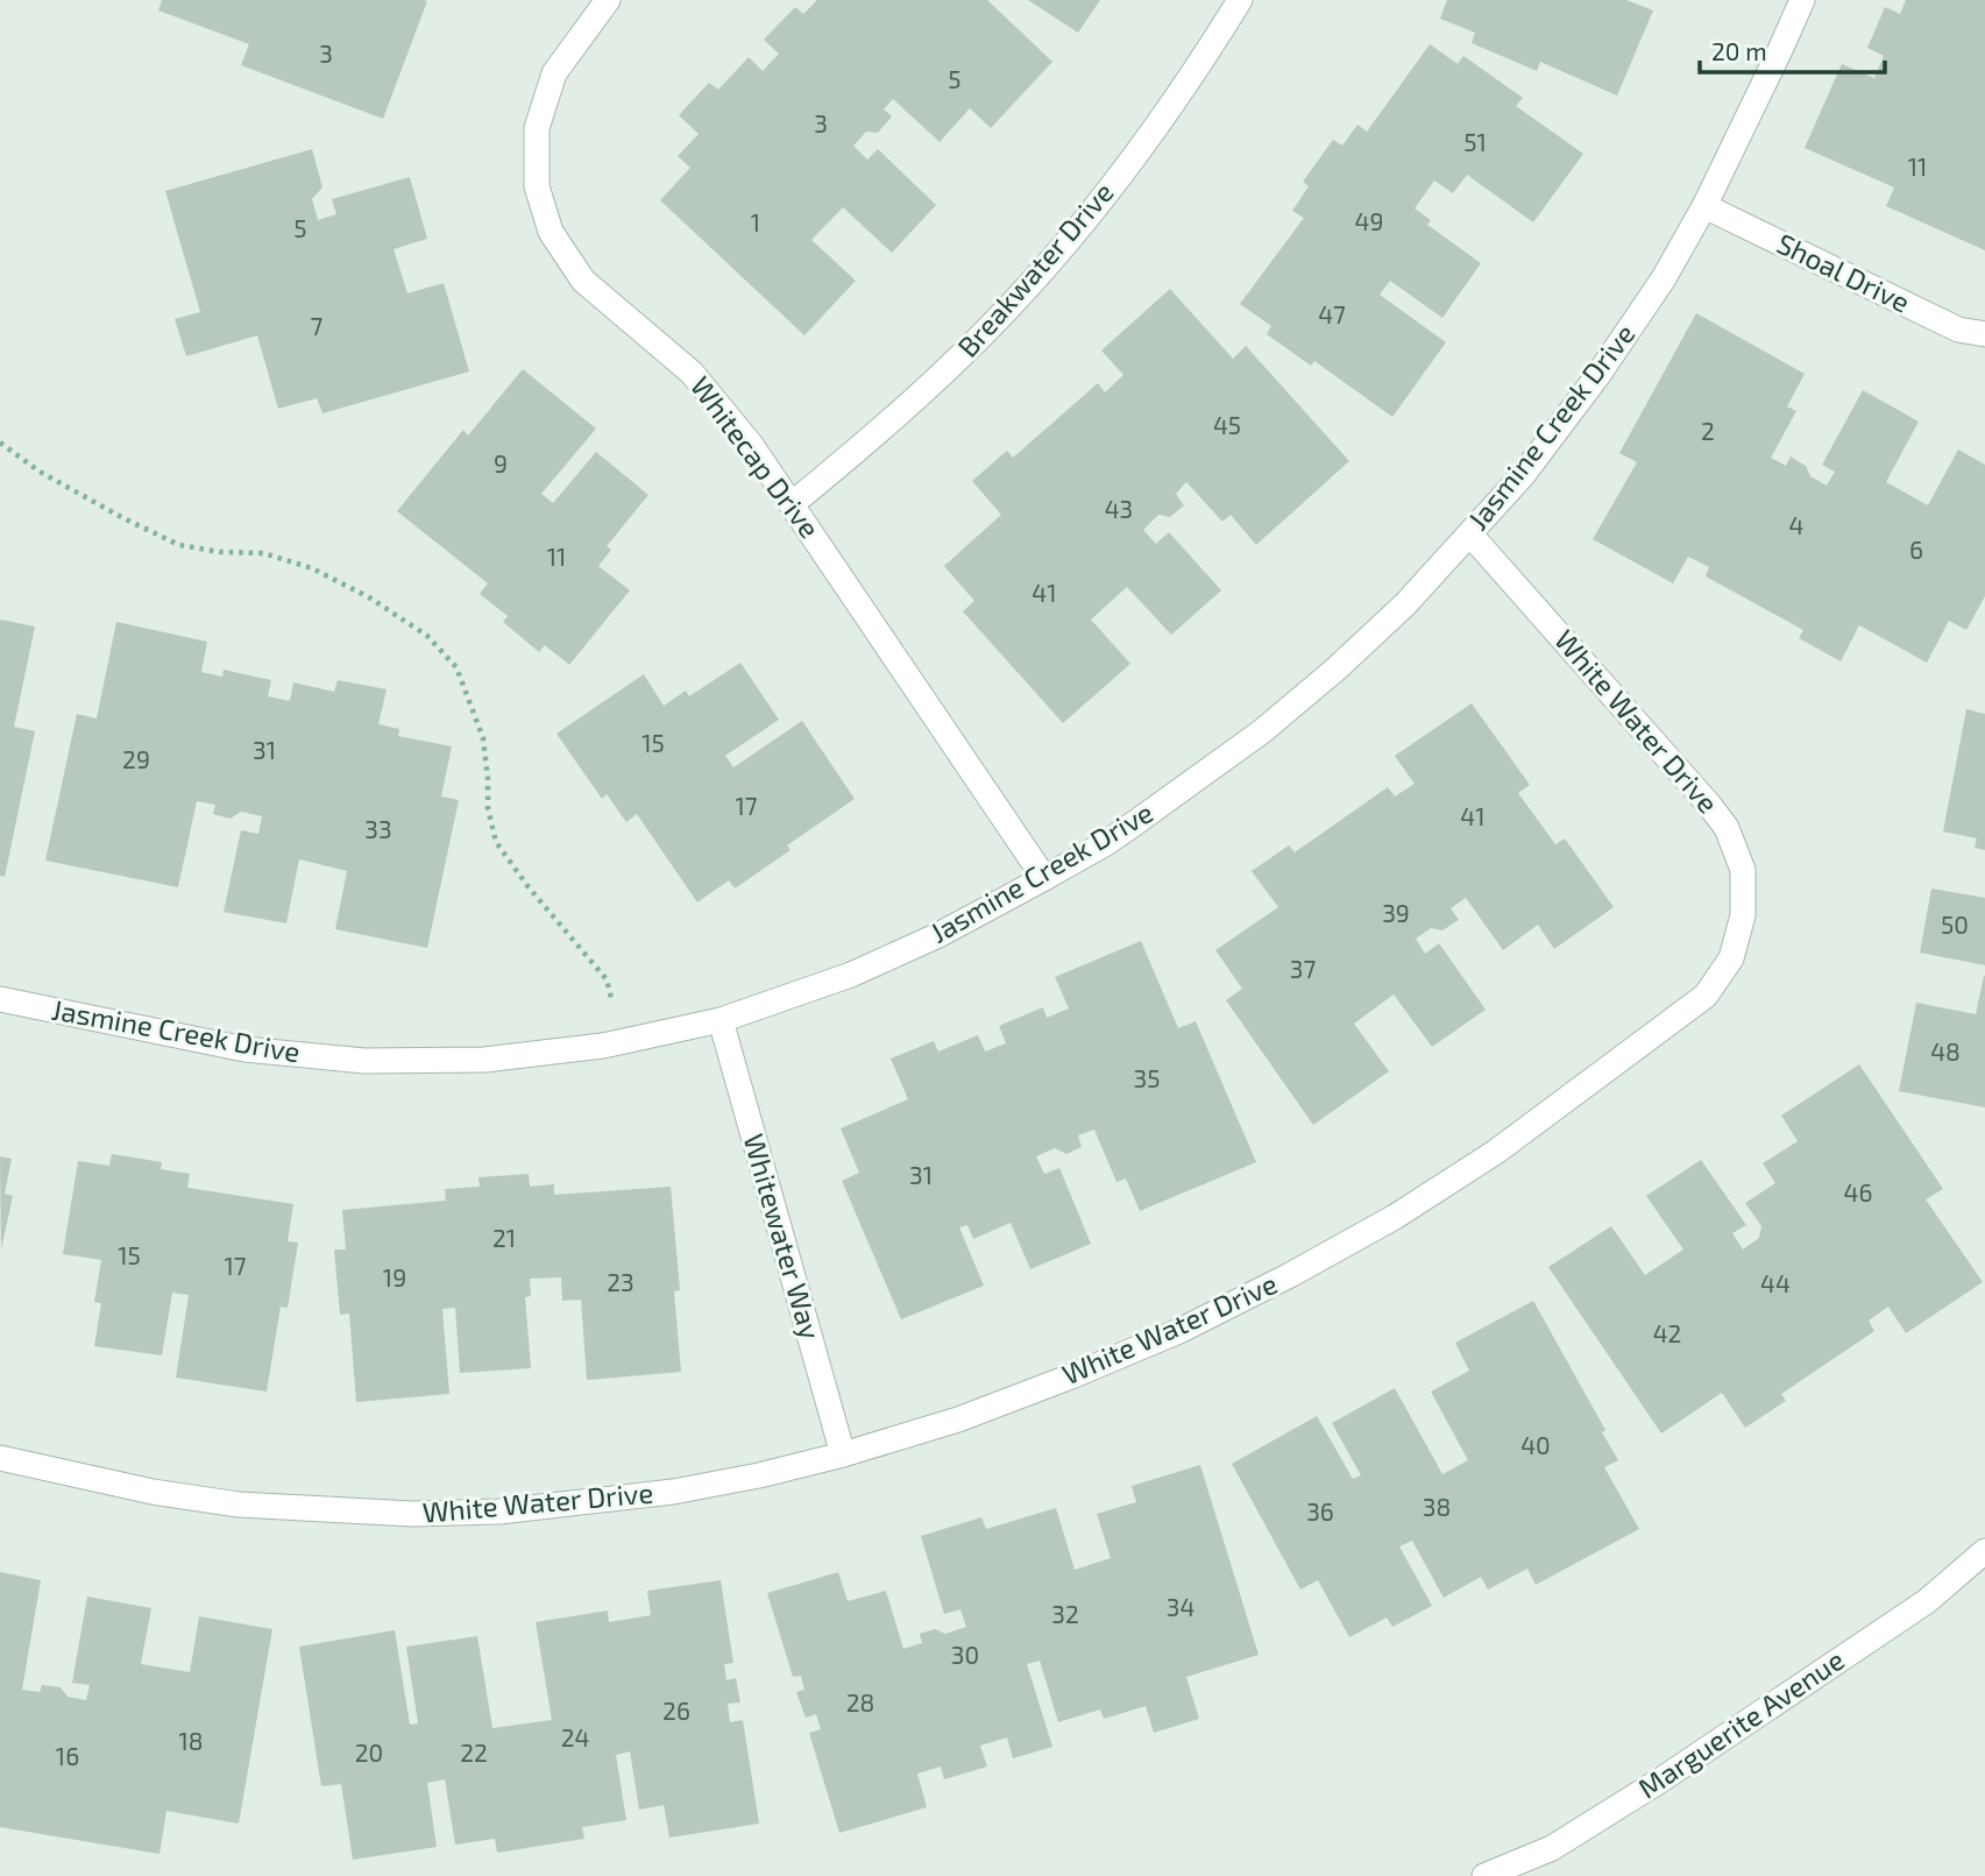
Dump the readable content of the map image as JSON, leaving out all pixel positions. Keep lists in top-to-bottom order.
{
  "streets": {
    "street": [
      "Breakwater Drive",
      "Shoal Drive",
      "Jasmine Creek Drive",
      "Whitecap Drive",
      "White Water Drive",
      "Whitewater Way",
      "Marguerite Avenue"
    ]
  },
  "crossings": [
    ["Breakwater Drive", "Whitecap Drive"],
    ["Shoal Drive", "Jasmine Creek Drive"],
    ["Jasmine Creek Drive", "Whitecap Drive"],
    ["Jasmine Creek Drive", "White Water Drive"],
    ["Jasmine Creek Drive", "Whitewater Way"],
    ["White Water Drive", "Whitewater Way"]
  ],
  "house_numbers": [
    "3",
    "5",
    "3",
    "51",
    "11",
    "49",
    "1",
    "5",
    "47",
    "7",
    "45",
    "2",
    "9",
    "43",
    "4",
    "6",
    "11",
    "41",
    "15",
    "31",
    "29",
    "17",
    "41",
    "33",
    "39",
    "50",
    "37",
    "48",
    "35",
    "31",
    "46",
    "21",
    "15",
    "17",
    "19",
    "23",
    "44",
    "42",
    "40",
    "38",
    "36",
    "34",
    "32",
    "30",
    "28",
    "26",
    "24",
    "18",
    "20",
    "22",
    "16"
  ],
  "scale_bar": "20 m"
}
